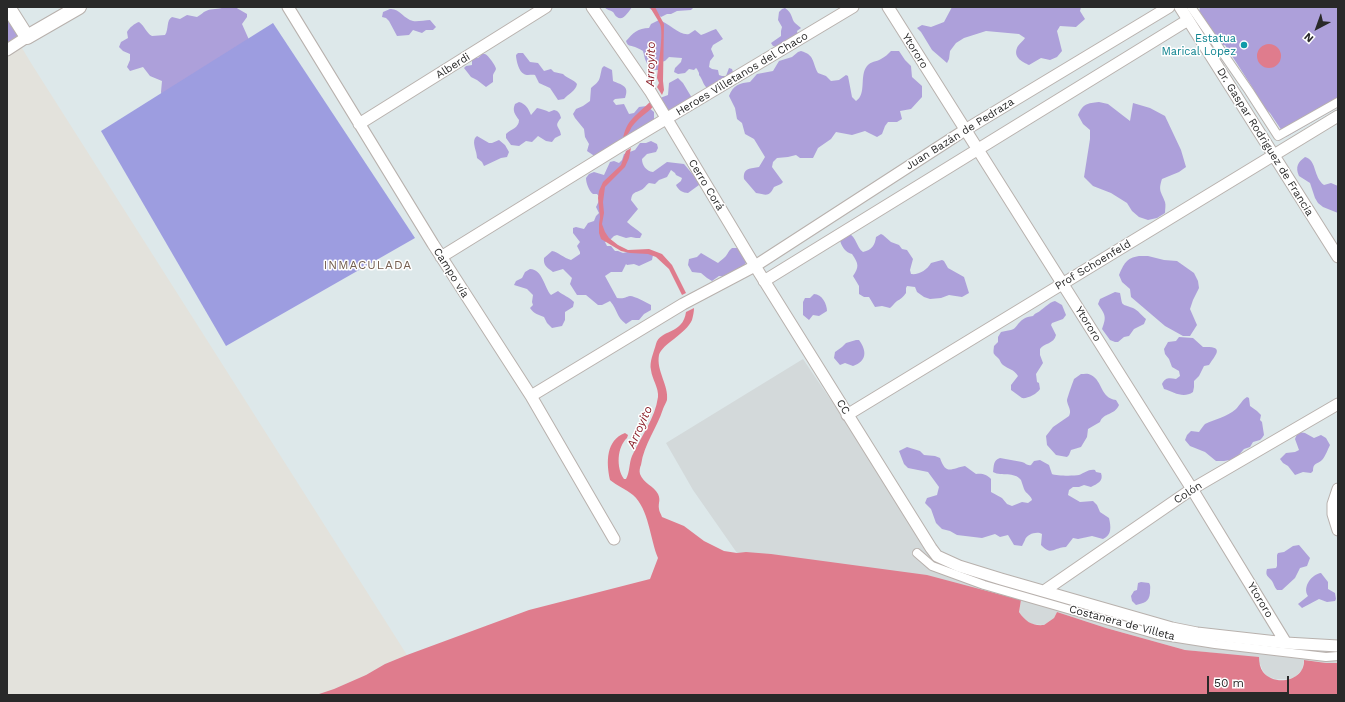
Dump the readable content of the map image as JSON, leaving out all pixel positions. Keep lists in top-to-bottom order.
{
  "streets": {
    "street": [
      "Ytororo",
      "Alberdi",
      "Heroes Villetanos del Chaco",
      "Juan Bazán de Pedraza",
      "Dr. Gaspar Rodriguez de Francia",
      "Cerro Corá",
      "Prof Schoenfeld",
      "Campo vía",
      "CC",
      "Colón",
      "Costanera de Villeta"
    ]
  },
  "crossings": [
    ["Ytororo", "Juan Bazán de Pedraza"],
    ["Ytororo", "Prof Schoenfeld"],
    ["Ytororo", "Colón"],
    ["Ytororo", "Costanera de Villeta"],
    ["Alberdi", "Campo vía"],
    ["Heroes Villetanos del Chaco", "Cerro Corá"],
    ["Heroes Villetanos del Chaco", "Campo vía"],
    ["Juan Bazán de Pedraza", "Cerro Corá"],
    ["Juan Bazán de Pedraza", "Campo vía"],
    ["Juan Bazán de Pedraza", "CC"],
    ["Dr. Gaspar Rodriguez de Francia", "Prof Schoenfeld"],
    ["Cerro Corá", "CC"],
    ["Prof Schoenfeld", "CC"],
    ["CC", "Costanera de Villeta"],
    ["Colón", "Costanera de Villeta"]
  ],
  "districts": ["INMACULADA"],
  "water": ["Arroyito"],
  "places": ["Estatua Marical Lopez"],
  "scale_bar": "50 m",
  "north": "bottom left"
}
